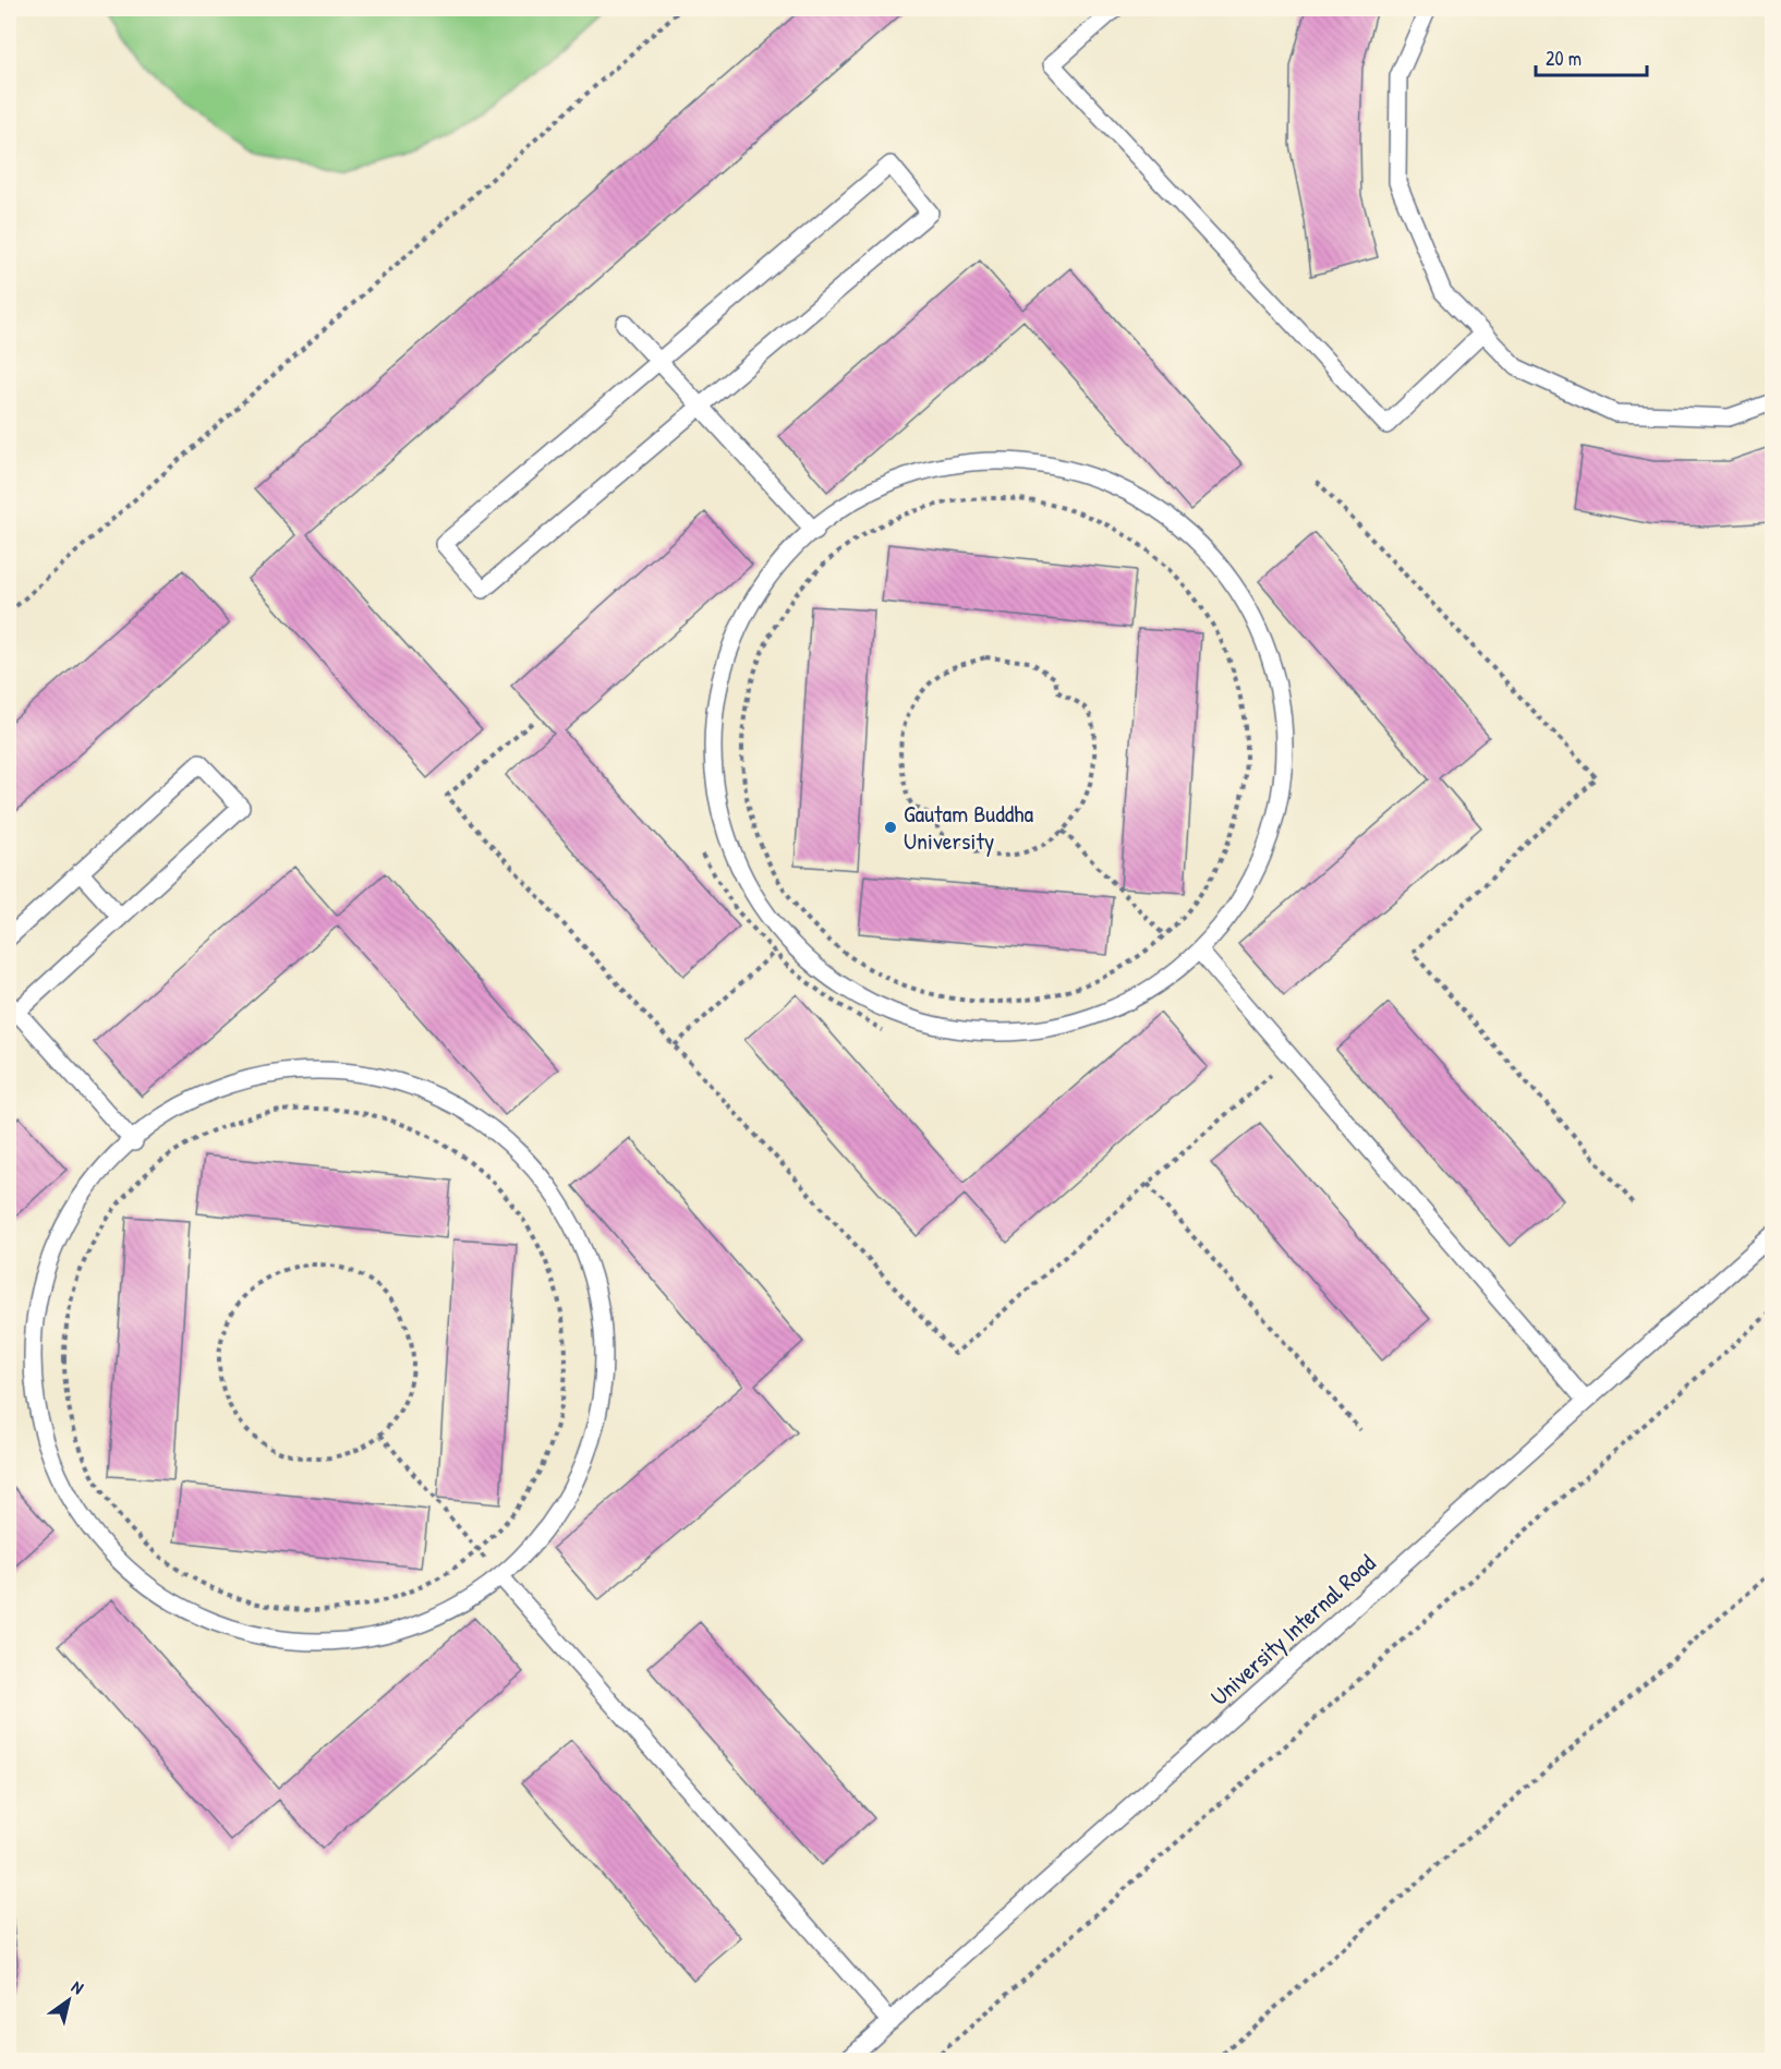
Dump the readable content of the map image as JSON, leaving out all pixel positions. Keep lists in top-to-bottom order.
{
  "streets": {
    "lane": ["University Internal Road"]
  },
  "places": ["Gautam Buddha University"],
  "scale_bar": "20 m",
  "north": "top right"
}
